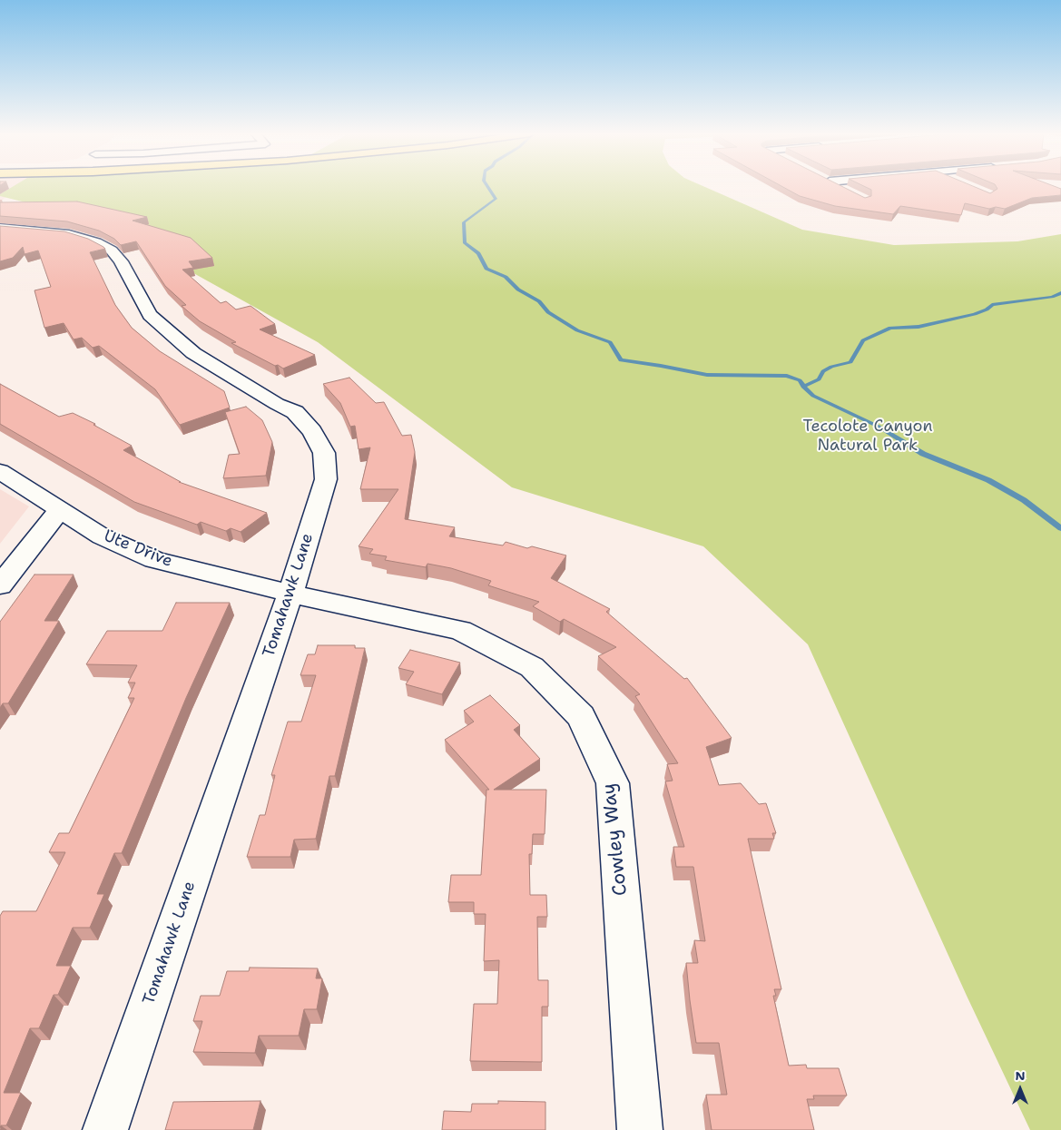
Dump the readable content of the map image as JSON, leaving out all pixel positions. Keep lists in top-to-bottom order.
{
  "streets": {
    "street": ["Ute Drive", "Tomahawk Lane", "Cowley Way"]
  },
  "crossings": [
    ["Ute Drive", "Tomahawk Lane"],
    ["Ute Drive", "Cowley Way"],
    ["Tomahawk Lane", "Cowley Way"]
  ],
  "parks": ["Tecolote Canyon Natural Park"],
  "north": "top"
}
